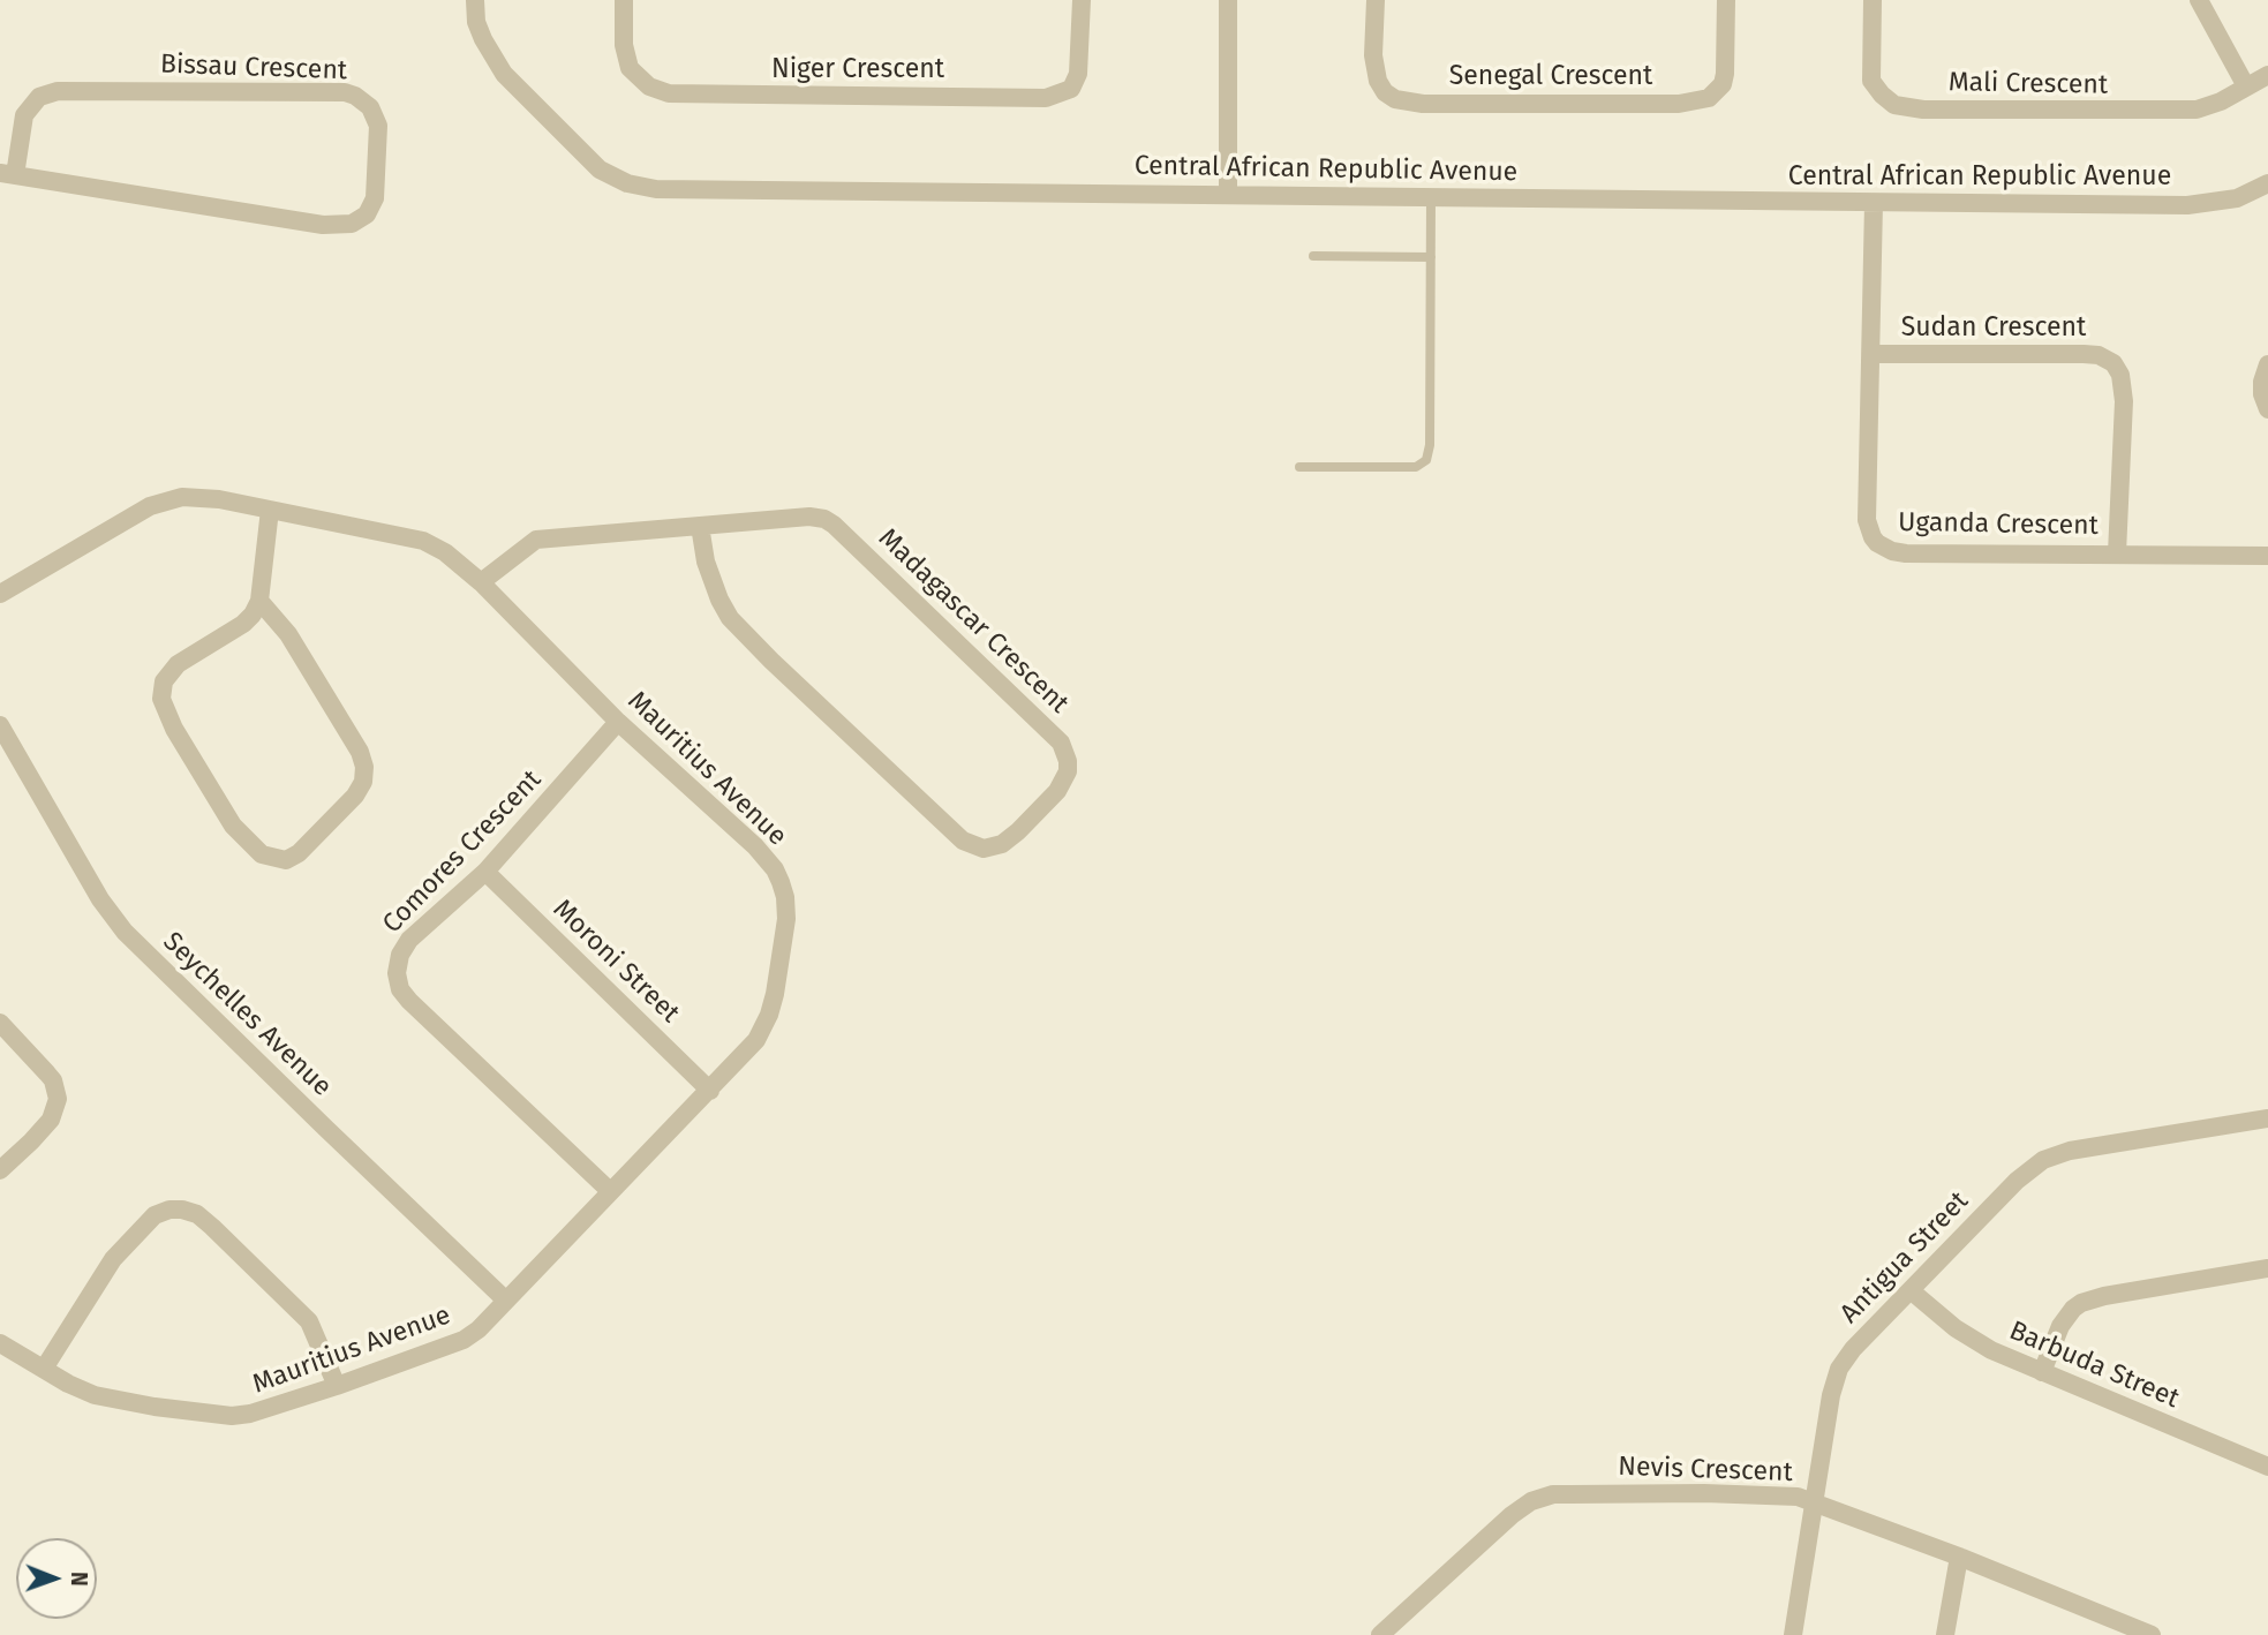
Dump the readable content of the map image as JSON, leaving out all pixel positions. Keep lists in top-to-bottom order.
{
  "streets": {
    "street": [
      "Bissau Crescent",
      "Niger Crescent",
      "Senegal Crescent",
      "Mali Crescent",
      "Central African Republic Avenue",
      "Sudan Crescent",
      "Uganda Crescent",
      "Madagascar Crescent",
      "Mauritius Avenue",
      "Comores Crescent",
      "Moroni Street",
      "Seychelles Avenue",
      "Antigua Street",
      "Barbuda Street",
      "Nevis Crescent"
    ]
  },
  "crossings": [
    ["Central African Republic Avenue", "Uganda Crescent"],
    ["Sudan Crescent", "Uganda Crescent"],
    ["Madagascar Crescent", "Mauritius Avenue"],
    ["Mauritius Avenue", "Comores Crescent"],
    ["Mauritius Avenue", "Moroni Street"],
    ["Mauritius Avenue", "Seychelles Avenue"],
    ["Comores Crescent", "Moroni Street"],
    ["Antigua Street", "Barbuda Street"],
    ["Antigua Street", "Nevis Crescent"]
  ],
  "north": "right"
}
